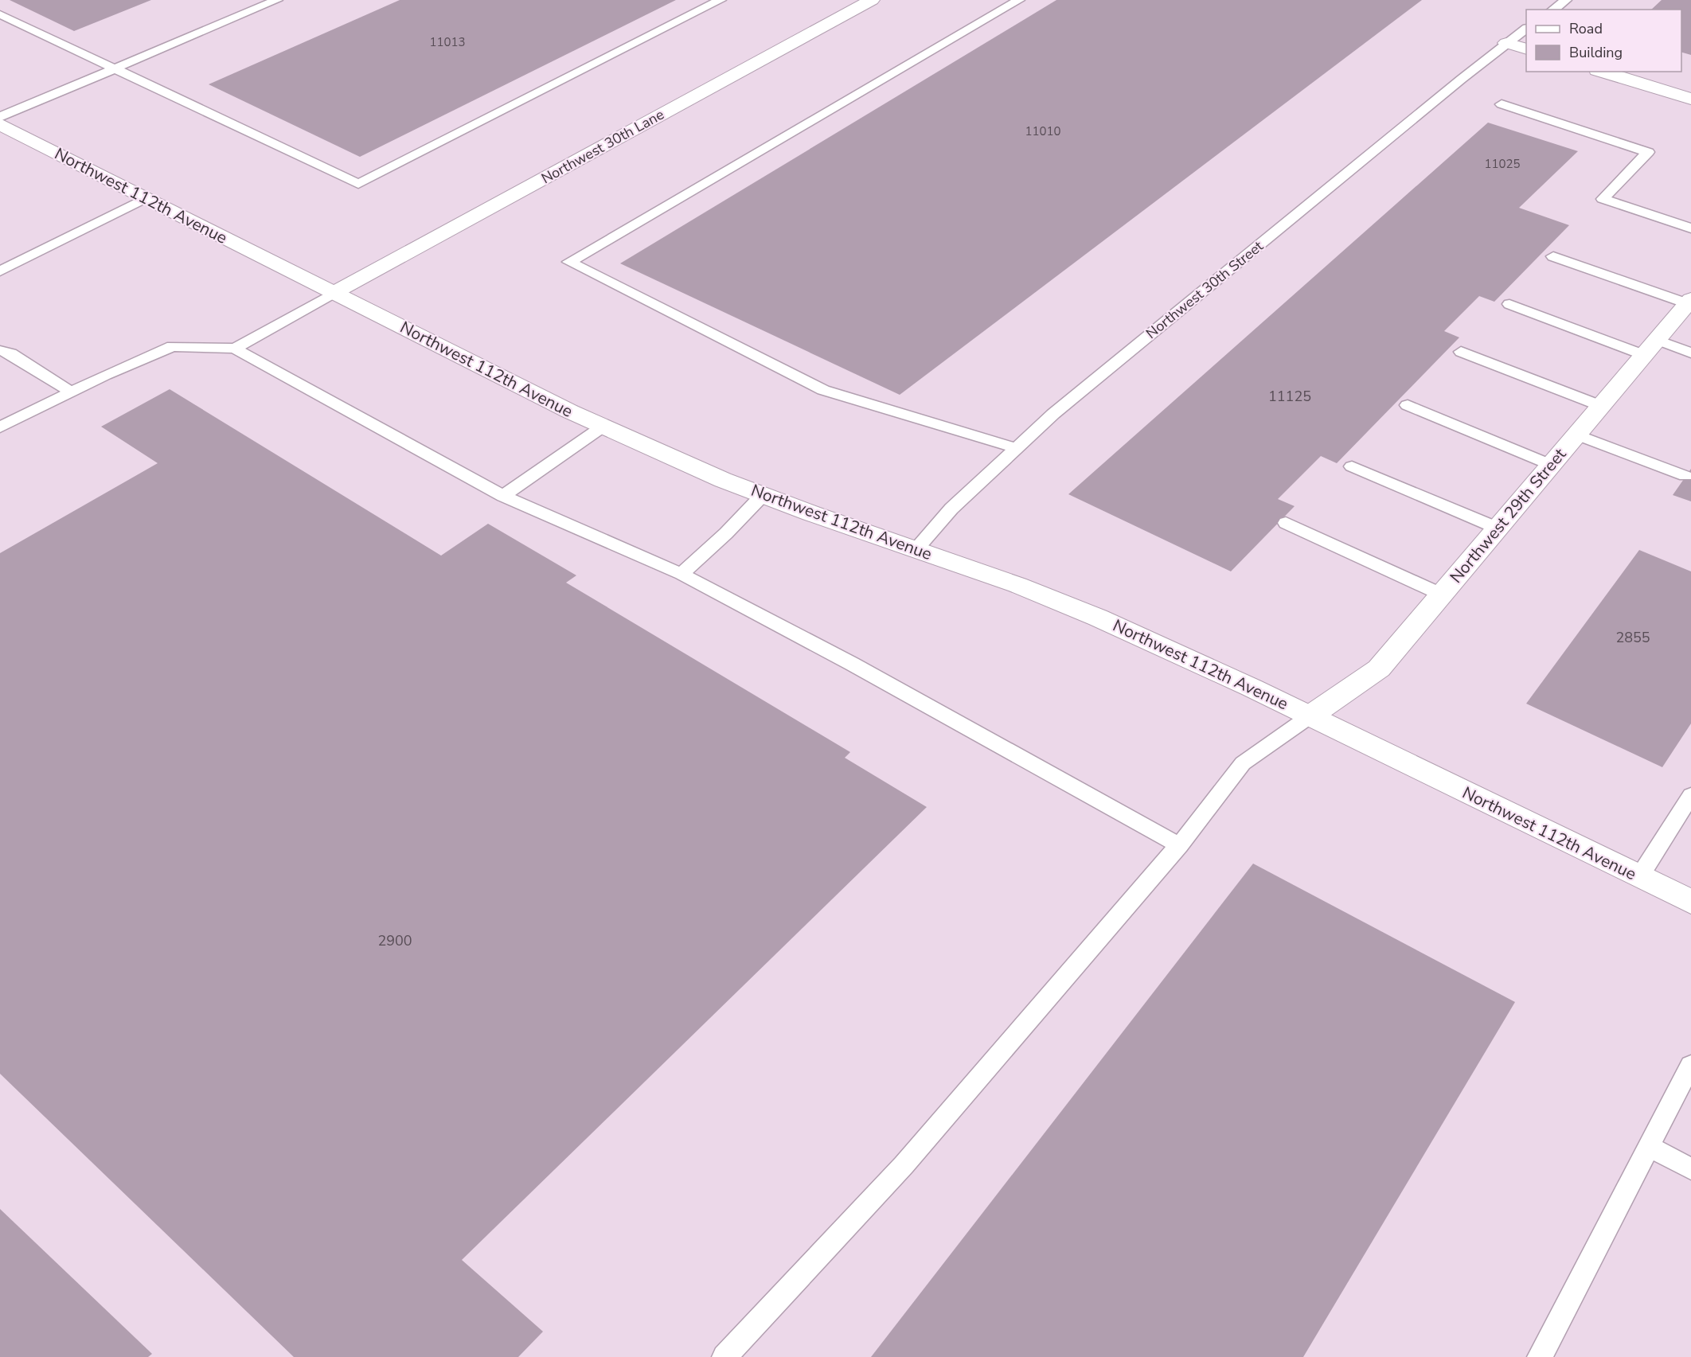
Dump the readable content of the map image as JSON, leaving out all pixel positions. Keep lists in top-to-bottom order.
{
  "streets": {
    "street": ["Northwest 30th Lane", "Northwest 112th Avenue", "Northwest 29th Street"],
    "lane": ["Northwest 30th Street"]
  },
  "crossings": [
    ["Northwest 30th Lane", "Northwest 112th Avenue"],
    ["Northwest 112th Avenue", "Northwest 30th Street"],
    ["Northwest 112th Avenue", "Northwest 29th Street"]
  ],
  "house_numbers": [
    "11013",
    "11010",
    "11025",
    "11125",
    "2855",
    "2900"
  ],
  "legend": ["Road", "Building"]
}
